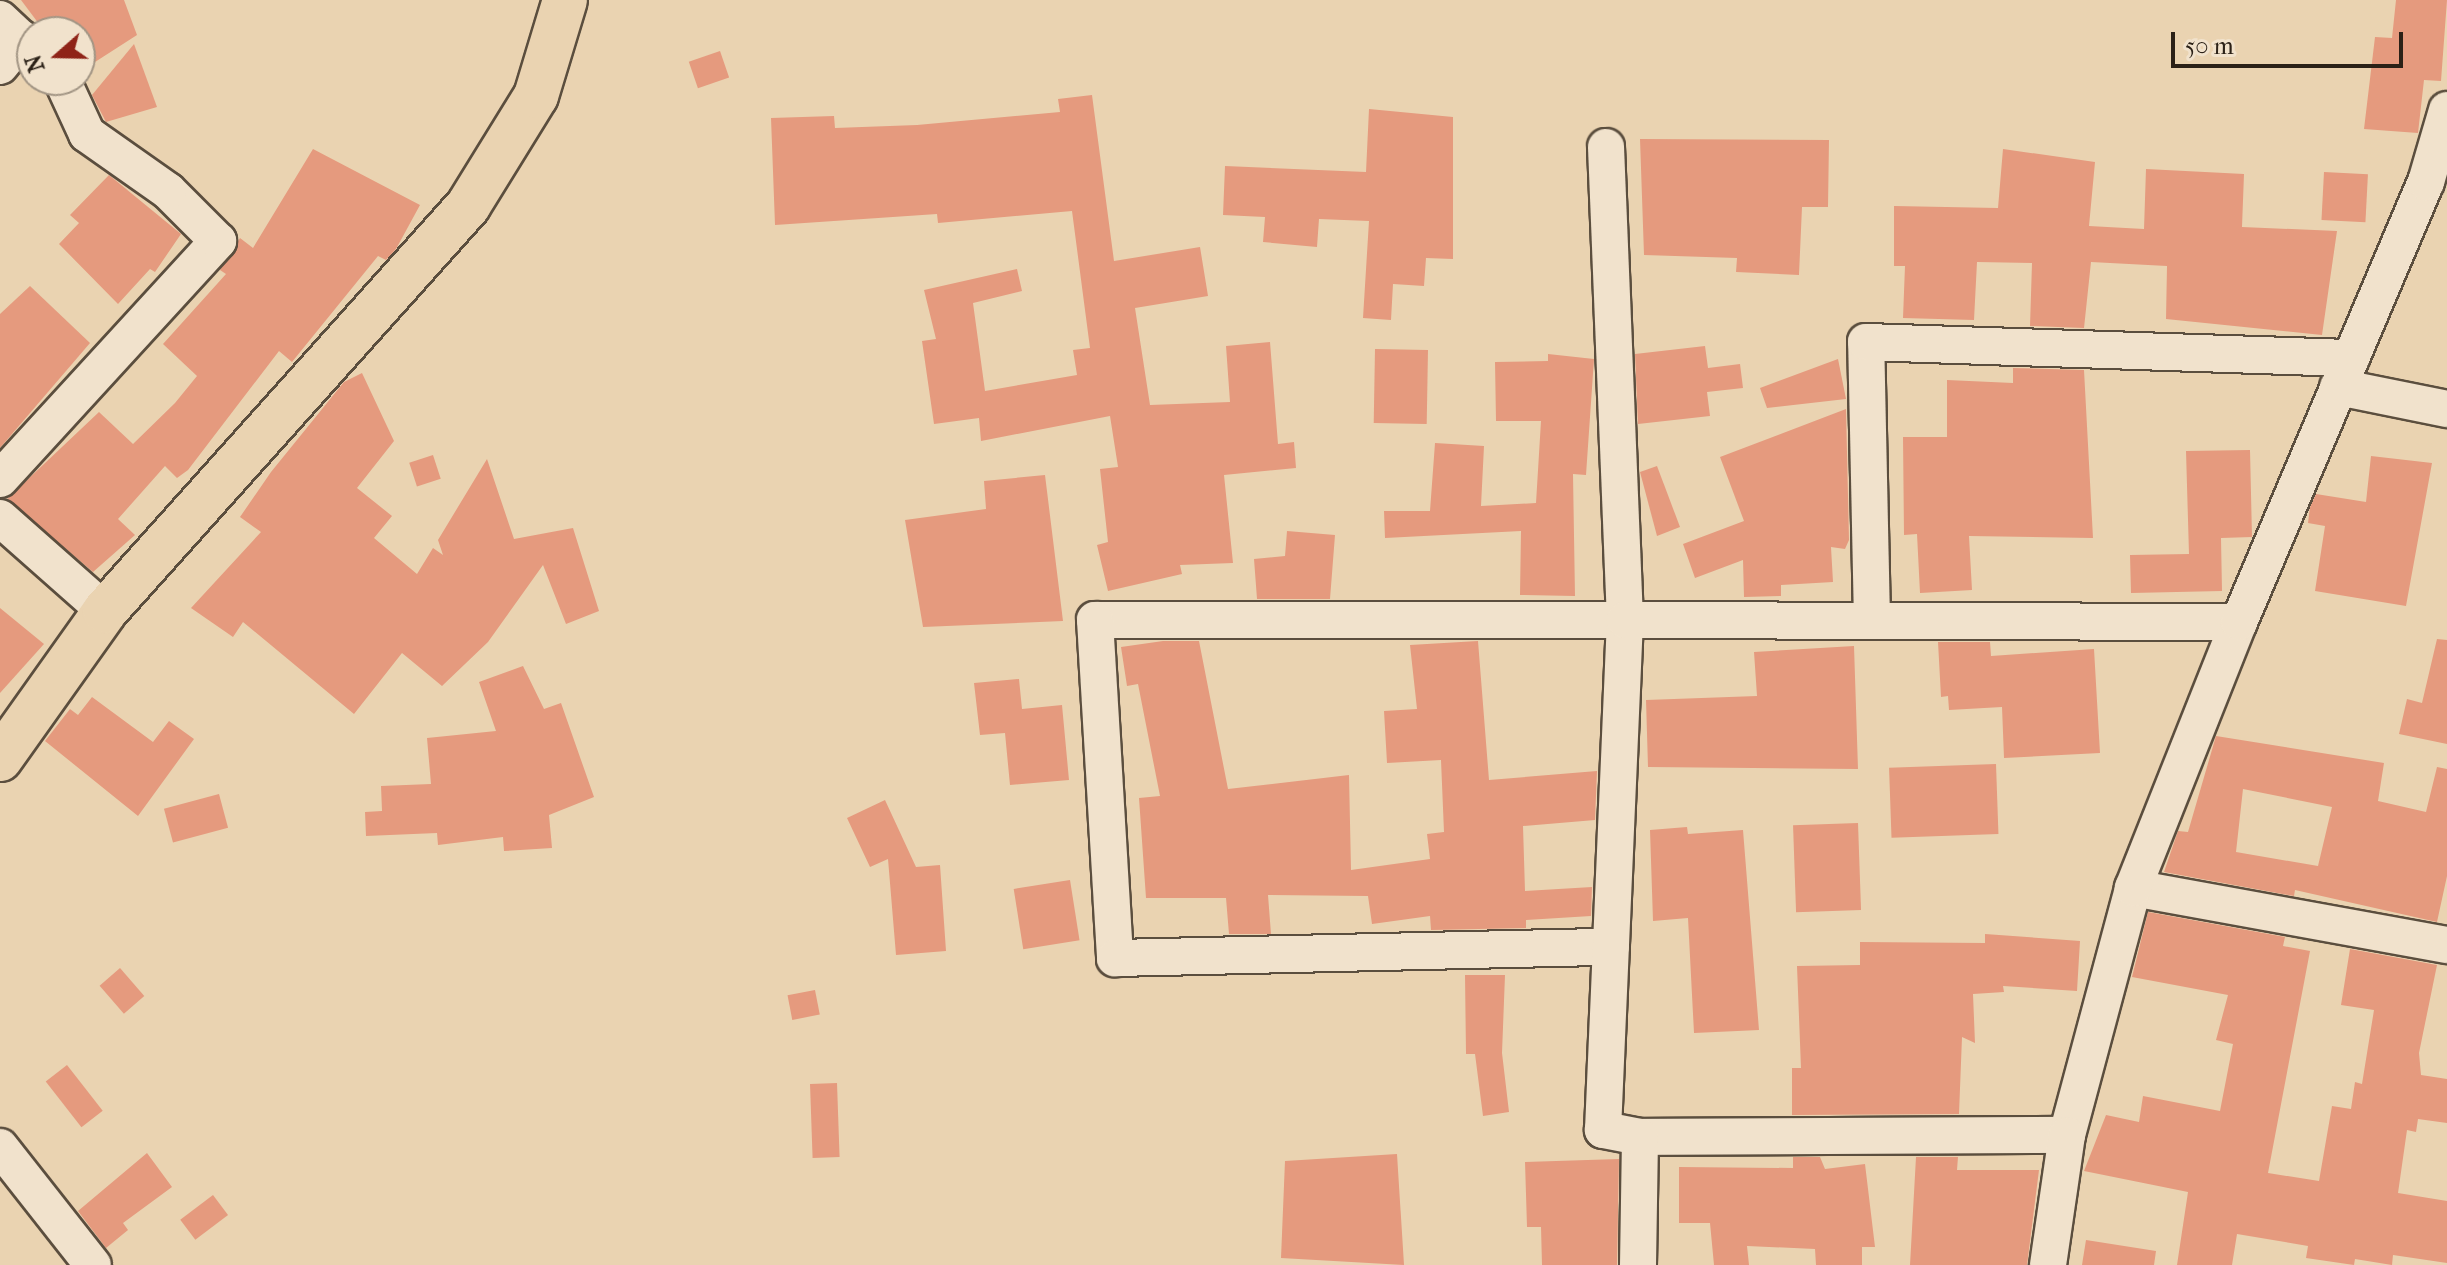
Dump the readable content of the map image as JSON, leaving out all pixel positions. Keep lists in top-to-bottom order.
{
  "scale_bar": "50 m",
  "north": "left"
}
